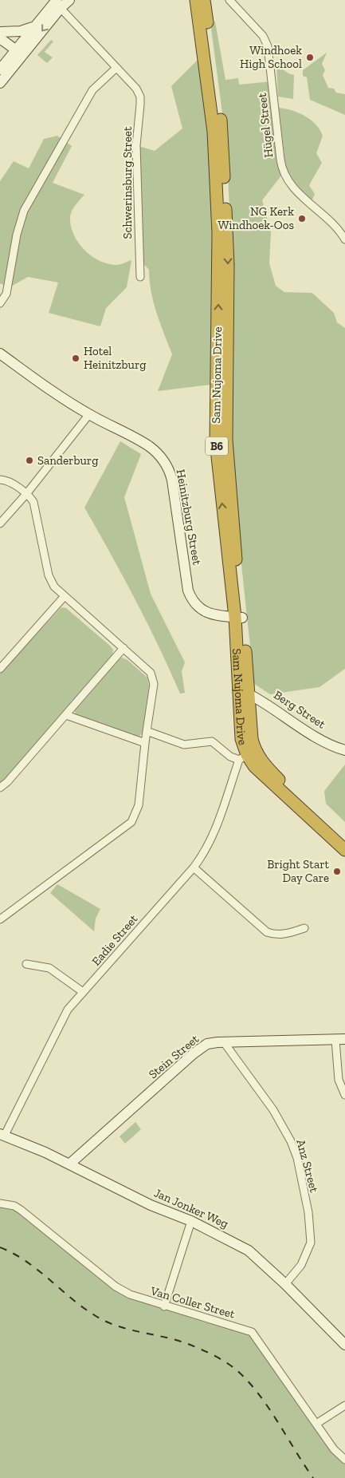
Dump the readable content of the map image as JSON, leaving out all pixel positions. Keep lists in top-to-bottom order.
{
  "streets": {
    "highway": ["Sam Nujoma Drive", "B6"],
    "street": [
      "Hügel Street",
      "Schwerinsburg Street",
      "Heinitzburg Street",
      "Berg Street",
      "Eadie Street",
      "Stein Street",
      "Anz Street",
      "Jan Jonker Weg",
      "Van Coller Street"
    ]
  },
  "crossings": [
    ["Sam Nujoma Drive", "Heinitzburg Street"],
    ["Sam Nujoma Drive", "Berg Street"],
    ["Sam Nujoma Drive", "Eadie Street"],
    ["Eadie Street", "Jan Jonker Weg"],
    ["Stein Street", "Anz Street"],
    ["Stein Street", "Jan Jonker Weg"],
    ["Anz Street", "Jan Jonker Weg"]
  ],
  "places": [
    "Windhoek High School",
    "NG Kerk Windhoek-Oos",
    "Hotel Heinitzburg",
    "Sanderburg",
    "Bright Start Day Care"
  ]
}
